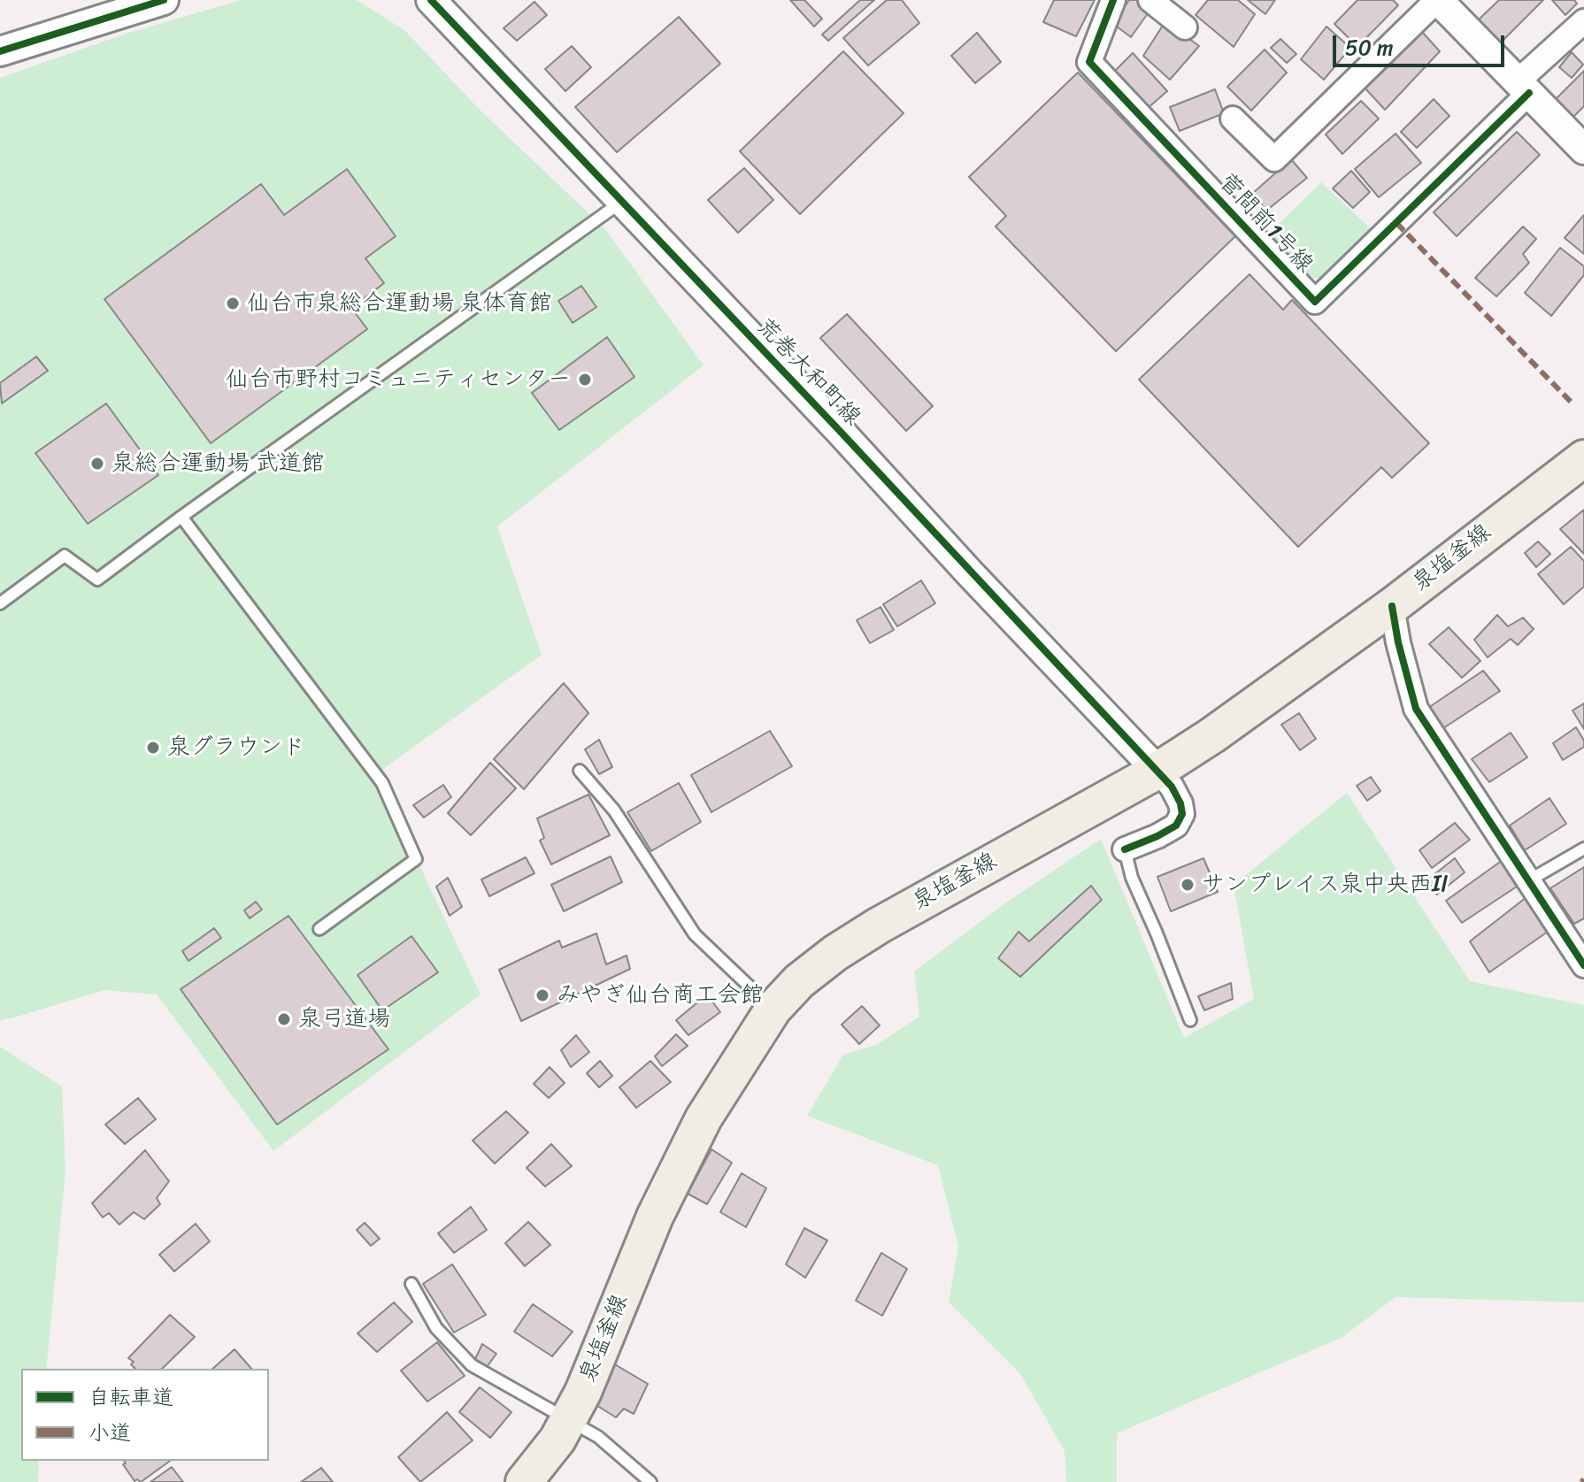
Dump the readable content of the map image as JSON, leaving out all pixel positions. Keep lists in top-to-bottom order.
{
  "streets": {
    "main road": ["泉塩釜線"],
    "street": ["菅間前1号線", "荒巻大和町線"]
  },
  "crossings": [
    ["荒巻大和町線", "泉塩釜線"]
  ],
  "places": [
    "仙台市泉総合運動場 泉体育館",
    "仙台市野村コミュニティセンター",
    "泉総合運動場 武道館",
    "泉グラウンド",
    "サンプレイス泉中央西II",
    "みやぎ仙台商工会館",
    "泉弓道場"
  ],
  "legend": ["自転車道", "小道"],
  "scale_bar": "50 m"
}
